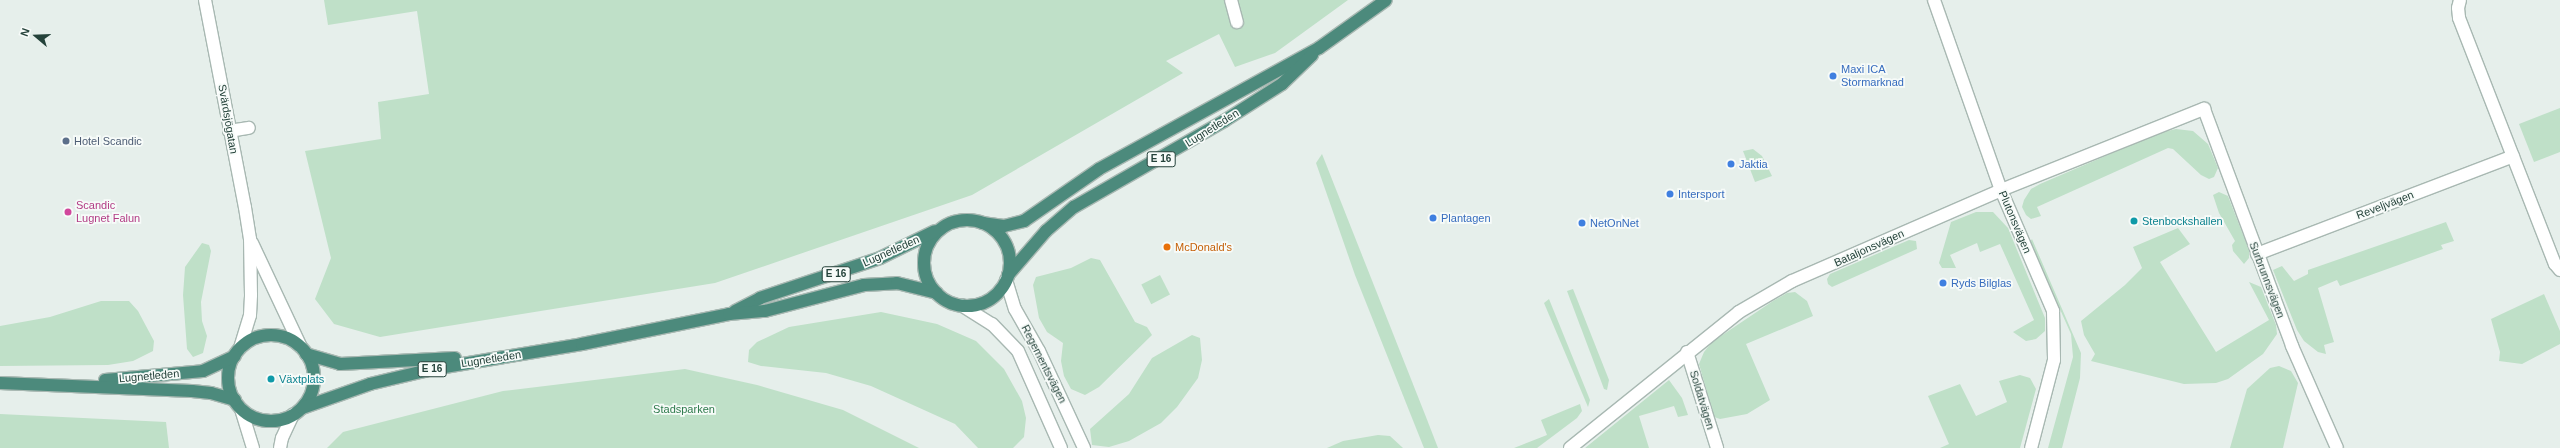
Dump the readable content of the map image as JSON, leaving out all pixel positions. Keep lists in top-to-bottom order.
{
  "streets": {
    "highway": ["Lugnetleden", "E 16"],
    "street": [
      "Svärdsjögatan",
      "Reveljvägen",
      "Plutonsvägen",
      "Bataljonsvägen",
      "Surbrunnsvägen",
      "Regementsvägen",
      "Soldatvägen"
    ]
  },
  "crossings": [
    ["Svärdsjögatan", "Lugnetleden"],
    ["Svärdsjögatan", "E 16"],
    ["Lugnetleden", "E 16"],
    ["Lugnetleden", "Regementsvägen"],
    ["E 16", "Regementsvägen"],
    ["Reveljvägen", "Surbrunnsvägen"],
    ["Plutonsvägen", "Bataljonsvägen"],
    ["Bataljonsvägen", "Surbrunnsvägen"],
    ["Bataljonsvägen", "Soldatvägen"]
  ],
  "parks": ["Stadsparken"],
  "places": [
    "Maxi ICA Stormarknad",
    "Hotel Scandic",
    "Jaktia",
    "Intersport",
    "Scandic Lugnet Falun",
    "Plantagen",
    "Stenbockshallen",
    "NetOnNet",
    "McDonald's",
    "Ryds Bilglas",
    "Växtplats"
  ],
  "north": "left"
}
